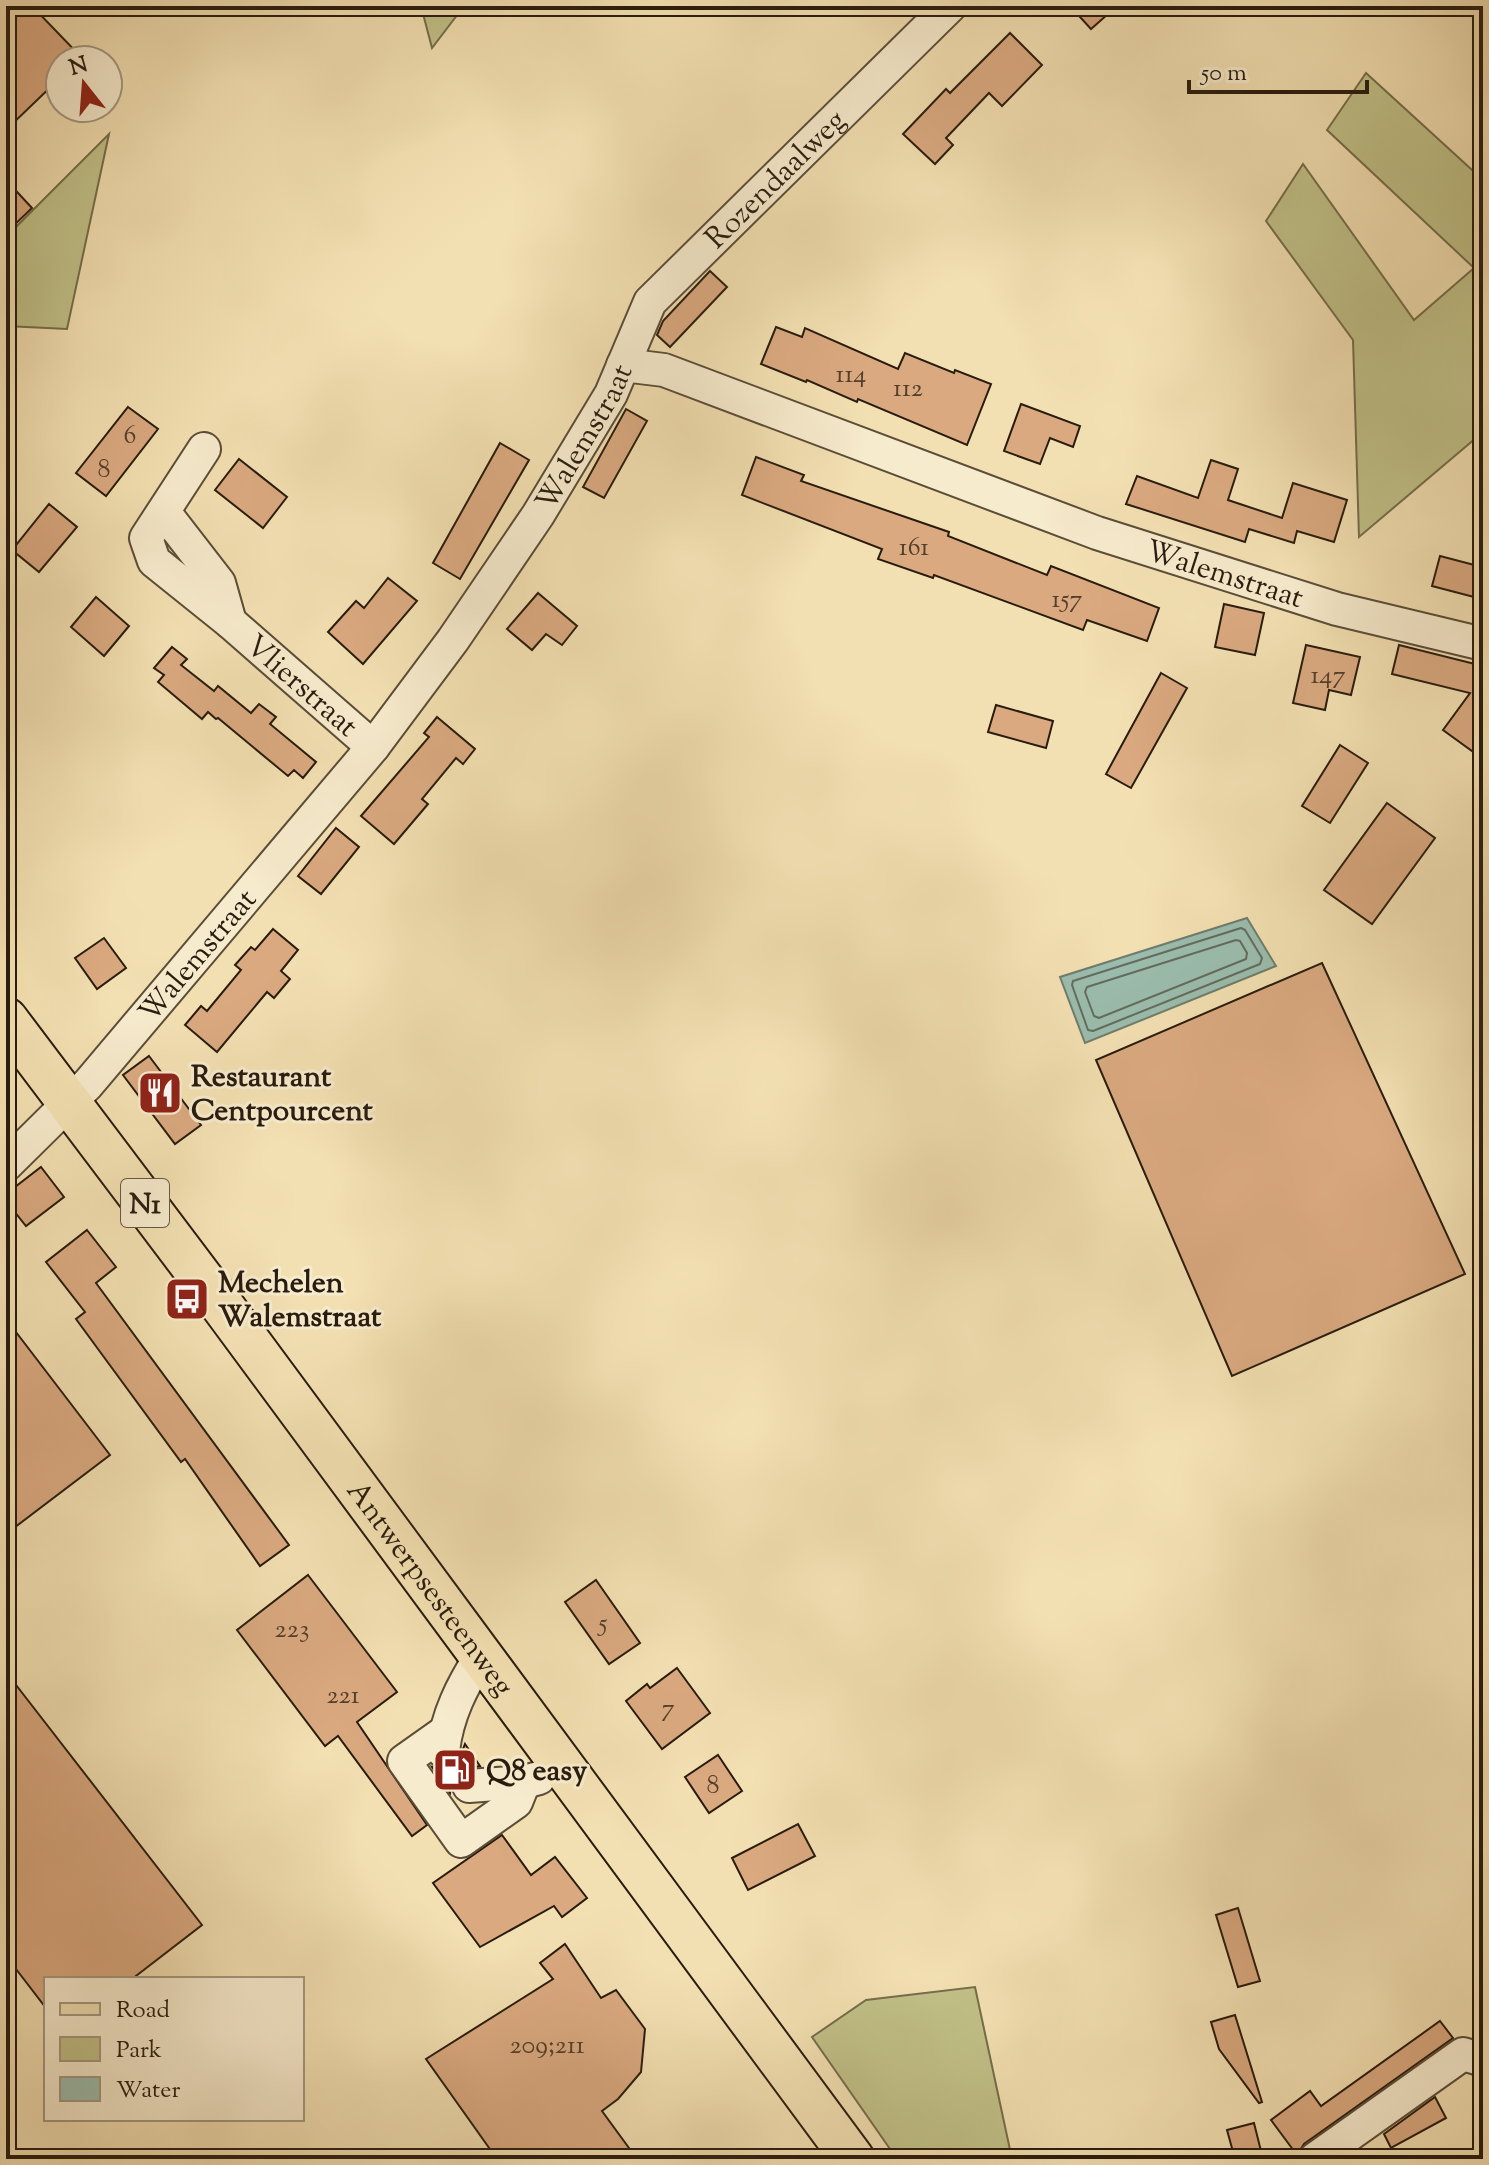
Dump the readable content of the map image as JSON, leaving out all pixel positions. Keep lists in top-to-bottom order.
{
  "streets": {
    "main road": ["N1", "Antwerpsesteenweg"],
    "street": ["Rozendaalweg", "Walemstraat", "Vlierstraat"]
  },
  "crossings": [
    ["Rozendaalweg", "Walemstraat"],
    ["Walemstraat", "Vlierstraat"],
    ["Walemstraat", "Antwerpsesteenweg"]
  ],
  "places": {
    "restaurant": ["Restaurant Centpourcent"],
    "bus stop": ["Mechelen Walemstraat"],
    "fuel station": ["Q8 easy"]
  },
  "house_numbers": [
    "114",
    "112",
    "6",
    "8",
    "161",
    "157",
    "147",
    "5",
    "223",
    "221",
    "7",
    "8",
    "209;211"
  ],
  "legend": ["Road", "Park", "Water"],
  "scale_bar": "50 m",
  "north": "top"
}
